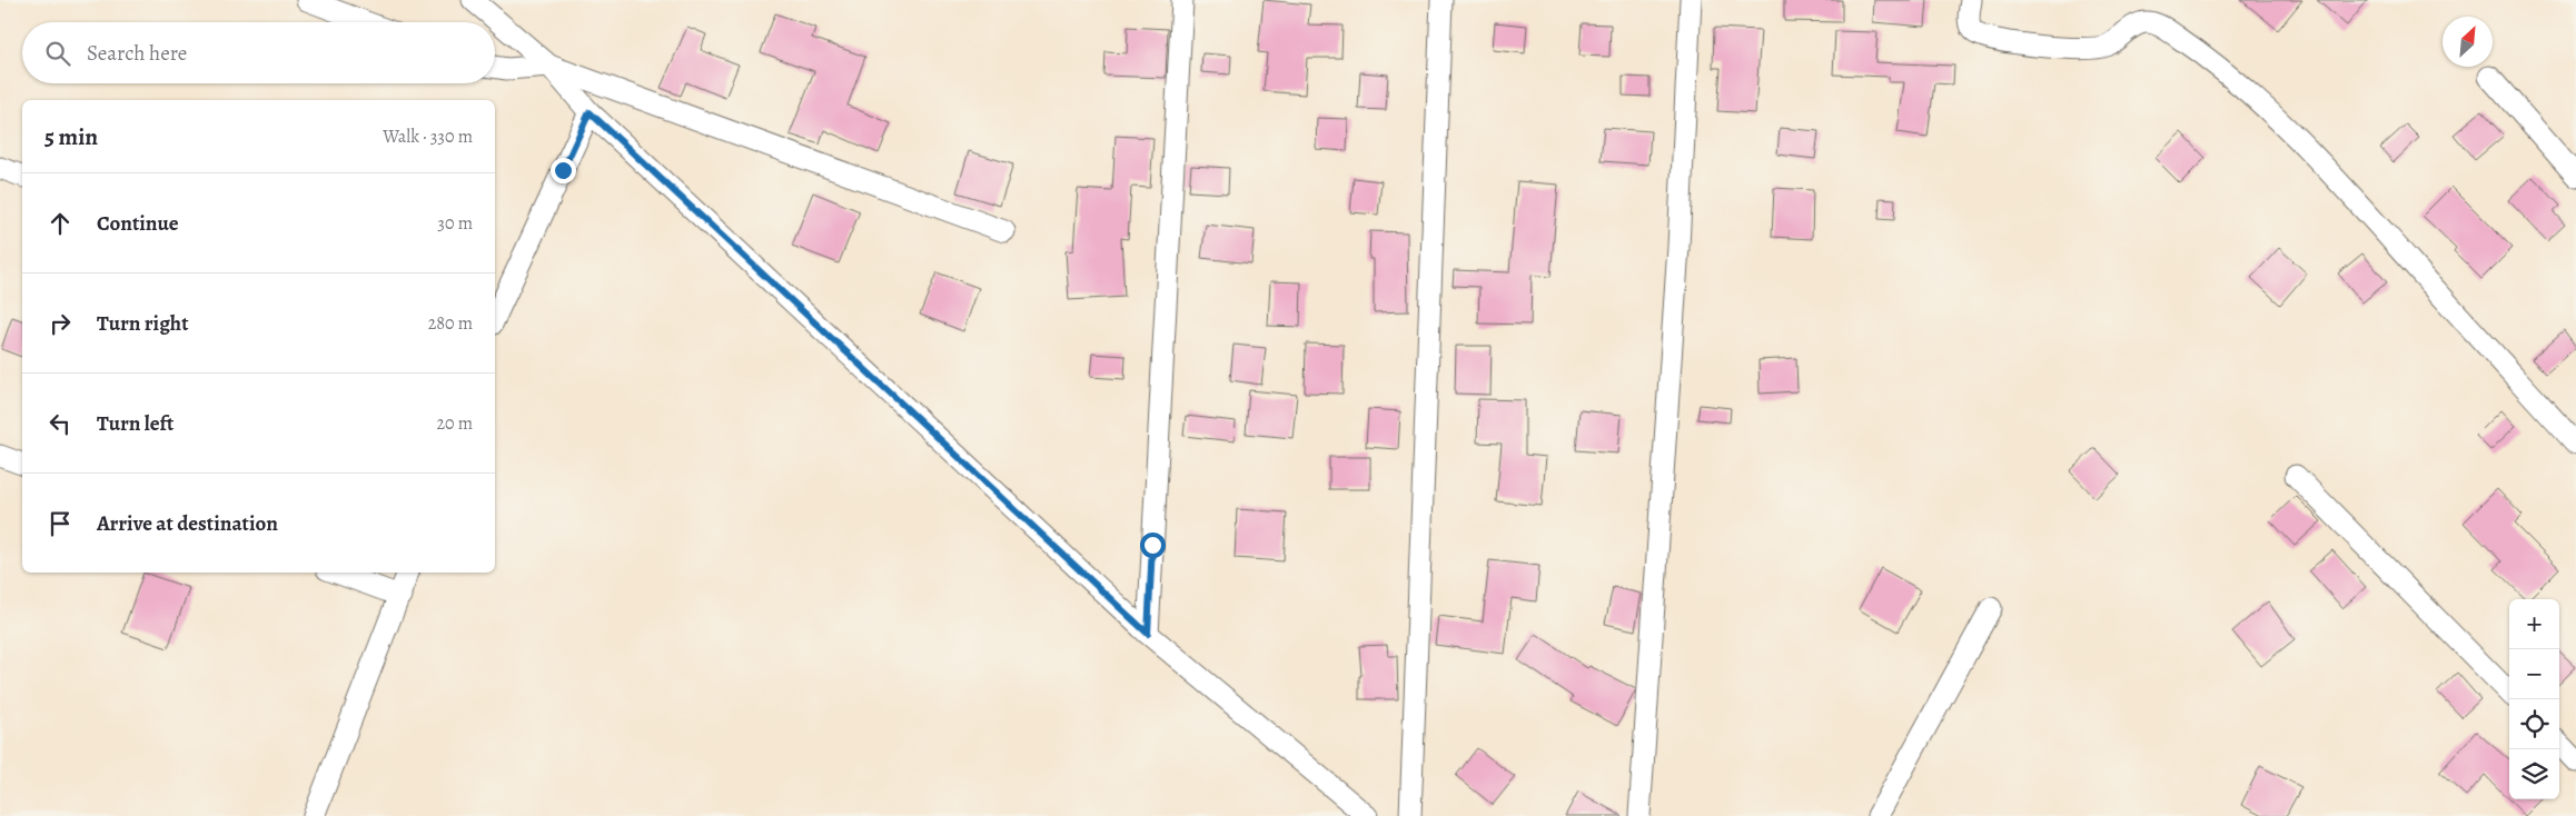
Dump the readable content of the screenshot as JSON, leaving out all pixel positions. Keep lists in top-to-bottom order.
{
  "north": "top right",
  "page": {
    "search": "Search here",
    "heading": ["5 min", "Walk · 330 m"],
    "list": [
      ["Continue", "30 m"],
      ["Turn right", "280 m"],
      ["Turn left", "20 m"],
      "Arrive at destination"
    ],
    "map_buttons": ["+", "−"]
  }
}
